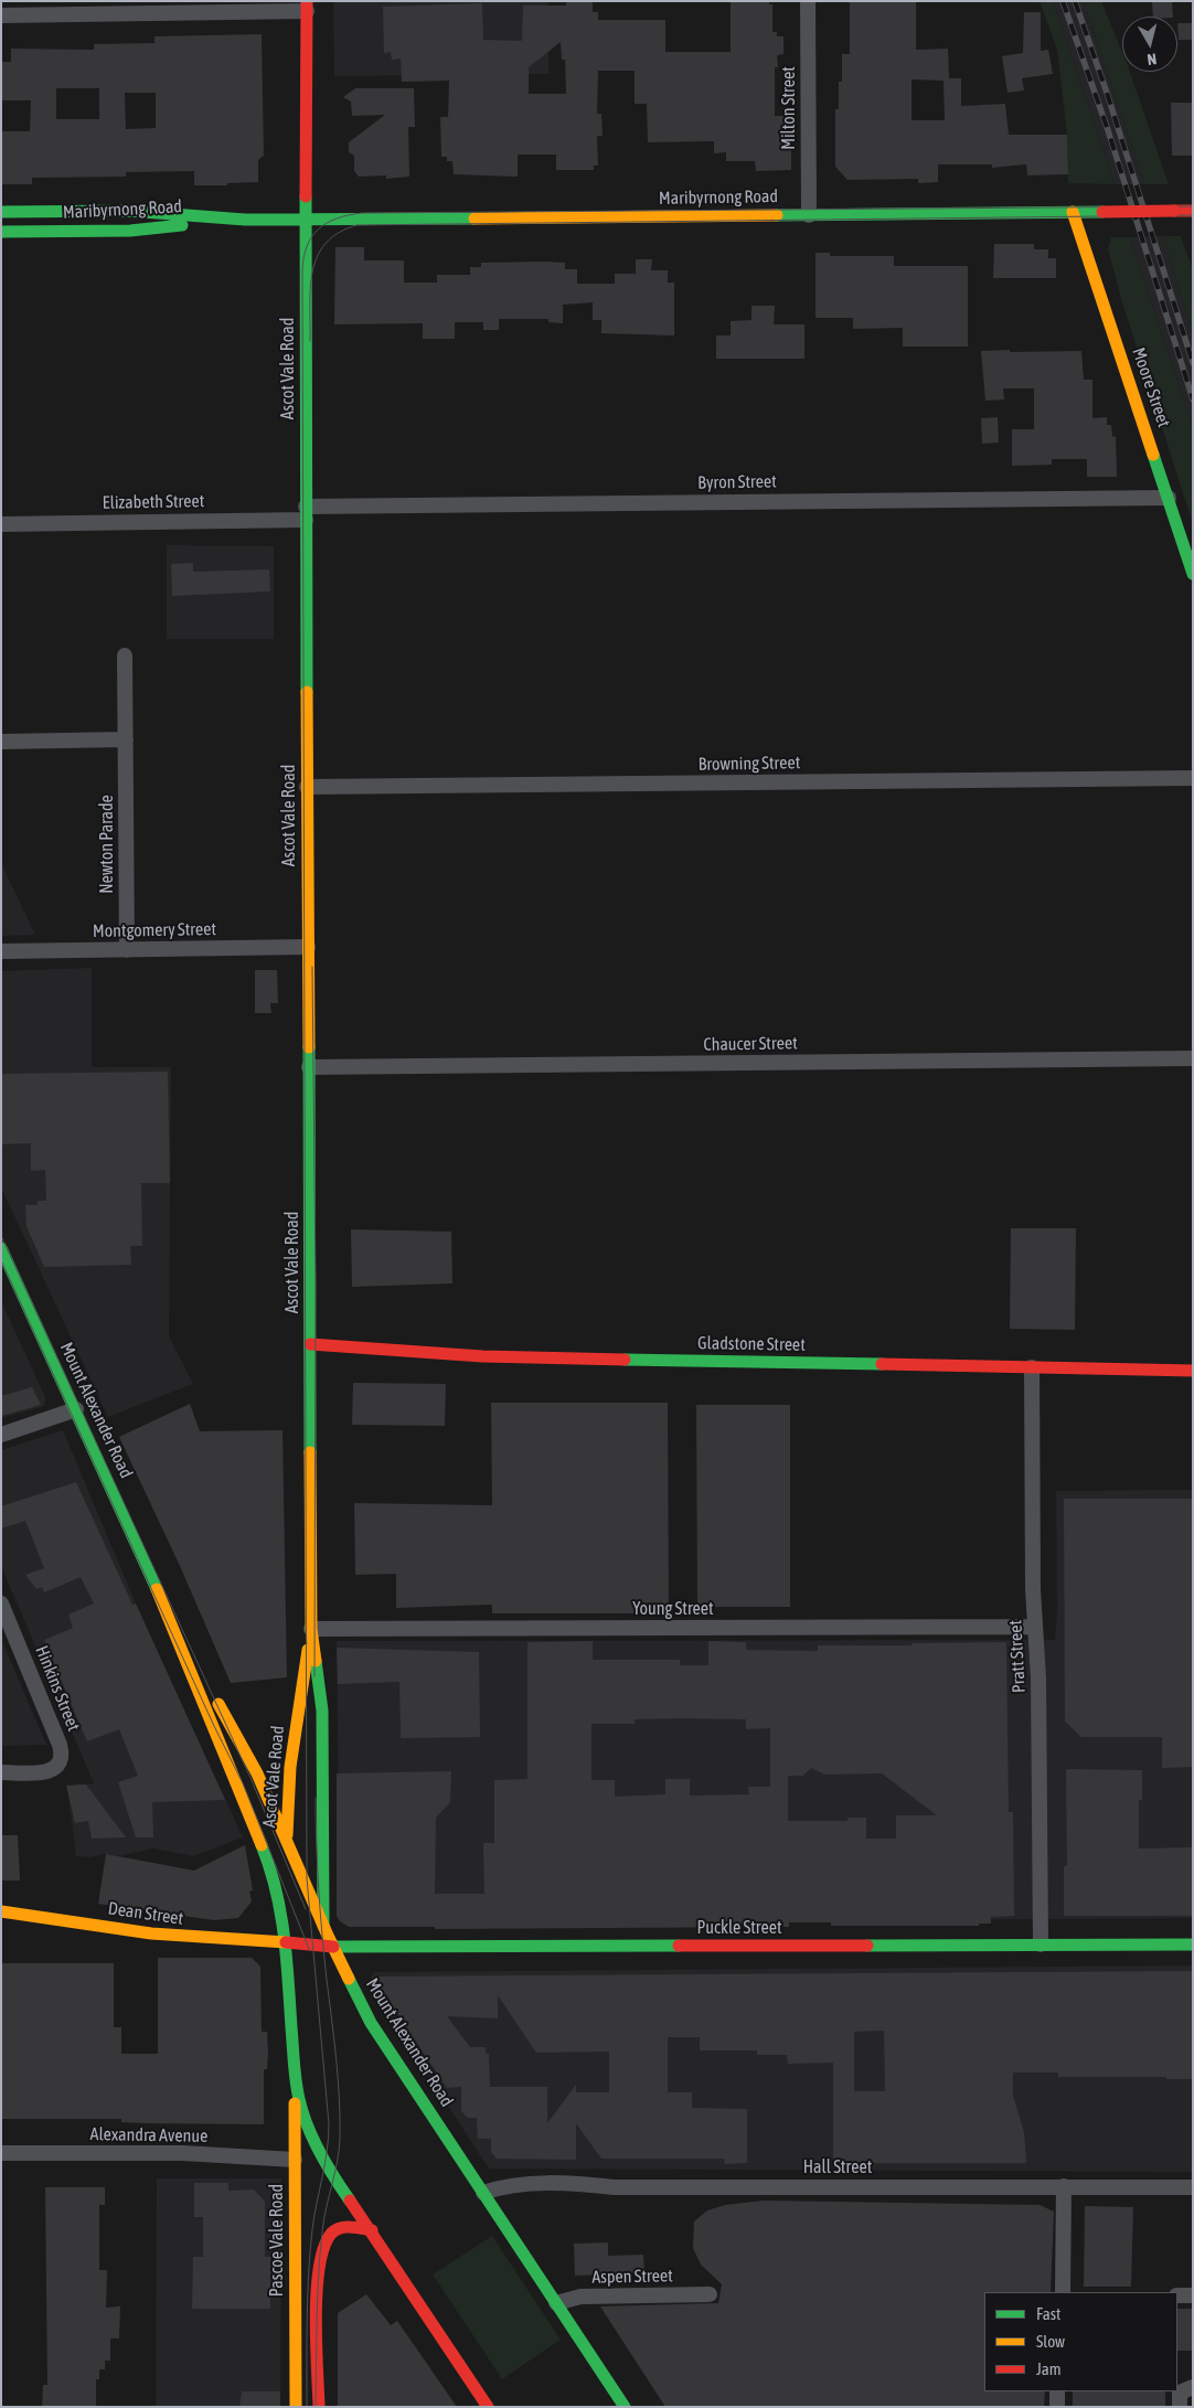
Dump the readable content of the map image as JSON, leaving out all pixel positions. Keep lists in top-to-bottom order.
{
  "streets": {
    "main road": [
      "Maribyrnong Road",
      "Ascot Vale Road",
      "Moore Street",
      "Gladstone Street",
      "Mount Alexander Road",
      "Dean Street",
      "Puckle Street",
      "Pascoe Vale Road"
    ],
    "street": [
      "Milton Street",
      "Byron Street",
      "Elizabeth Street",
      "Browning Street",
      "Newton Parade",
      "Montgomery Street",
      "Chaucer Street",
      "Young Street",
      "Pratt Street",
      "Hinkins Street",
      "Alexandra Avenue",
      "Hall Street",
      "Aspen Street"
    ]
  },
  "crossings": [
    ["Milton Street", "Maribyrnong Road"],
    ["Maribyrnong Road", "Ascot Vale Road"],
    ["Maribyrnong Road", "Moore Street"],
    ["Ascot Vale Road", "Byron Street"],
    ["Ascot Vale Road", "Elizabeth Street"],
    ["Ascot Vale Road", "Browning Street"],
    ["Ascot Vale Road", "Montgomery Street"],
    ["Ascot Vale Road", "Chaucer Street"],
    ["Ascot Vale Road", "Gladstone Street"],
    ["Ascot Vale Road", "Mount Alexander Road"],
    ["Ascot Vale Road", "Young Street"],
    ["Ascot Vale Road", "Dean Street"],
    ["Ascot Vale Road", "Puckle Street"],
    ["Moore Street", "Byron Street"],
    ["Byron Street", "Elizabeth Street"],
    ["Newton Parade", "Montgomery Street"],
    ["Gladstone Street", "Pratt Street"],
    ["Mount Alexander Road", "Dean Street"],
    ["Mount Alexander Road", "Puckle Street"],
    ["Mount Alexander Road", "Alexandra Avenue"],
    ["Mount Alexander Road", "Hall Street"],
    ["Mount Alexander Road", "Pascoe Vale Road"],
    ["Mount Alexander Road", "Aspen Street"],
    ["Young Street", "Pratt Street"],
    ["Pratt Street", "Puckle Street"],
    ["Dean Street", "Puckle Street"],
    ["Alexandra Avenue", "Pascoe Vale Road"]
  ],
  "legend": ["Fast", "Slow", "Jam"],
  "north": "bottom"
}
